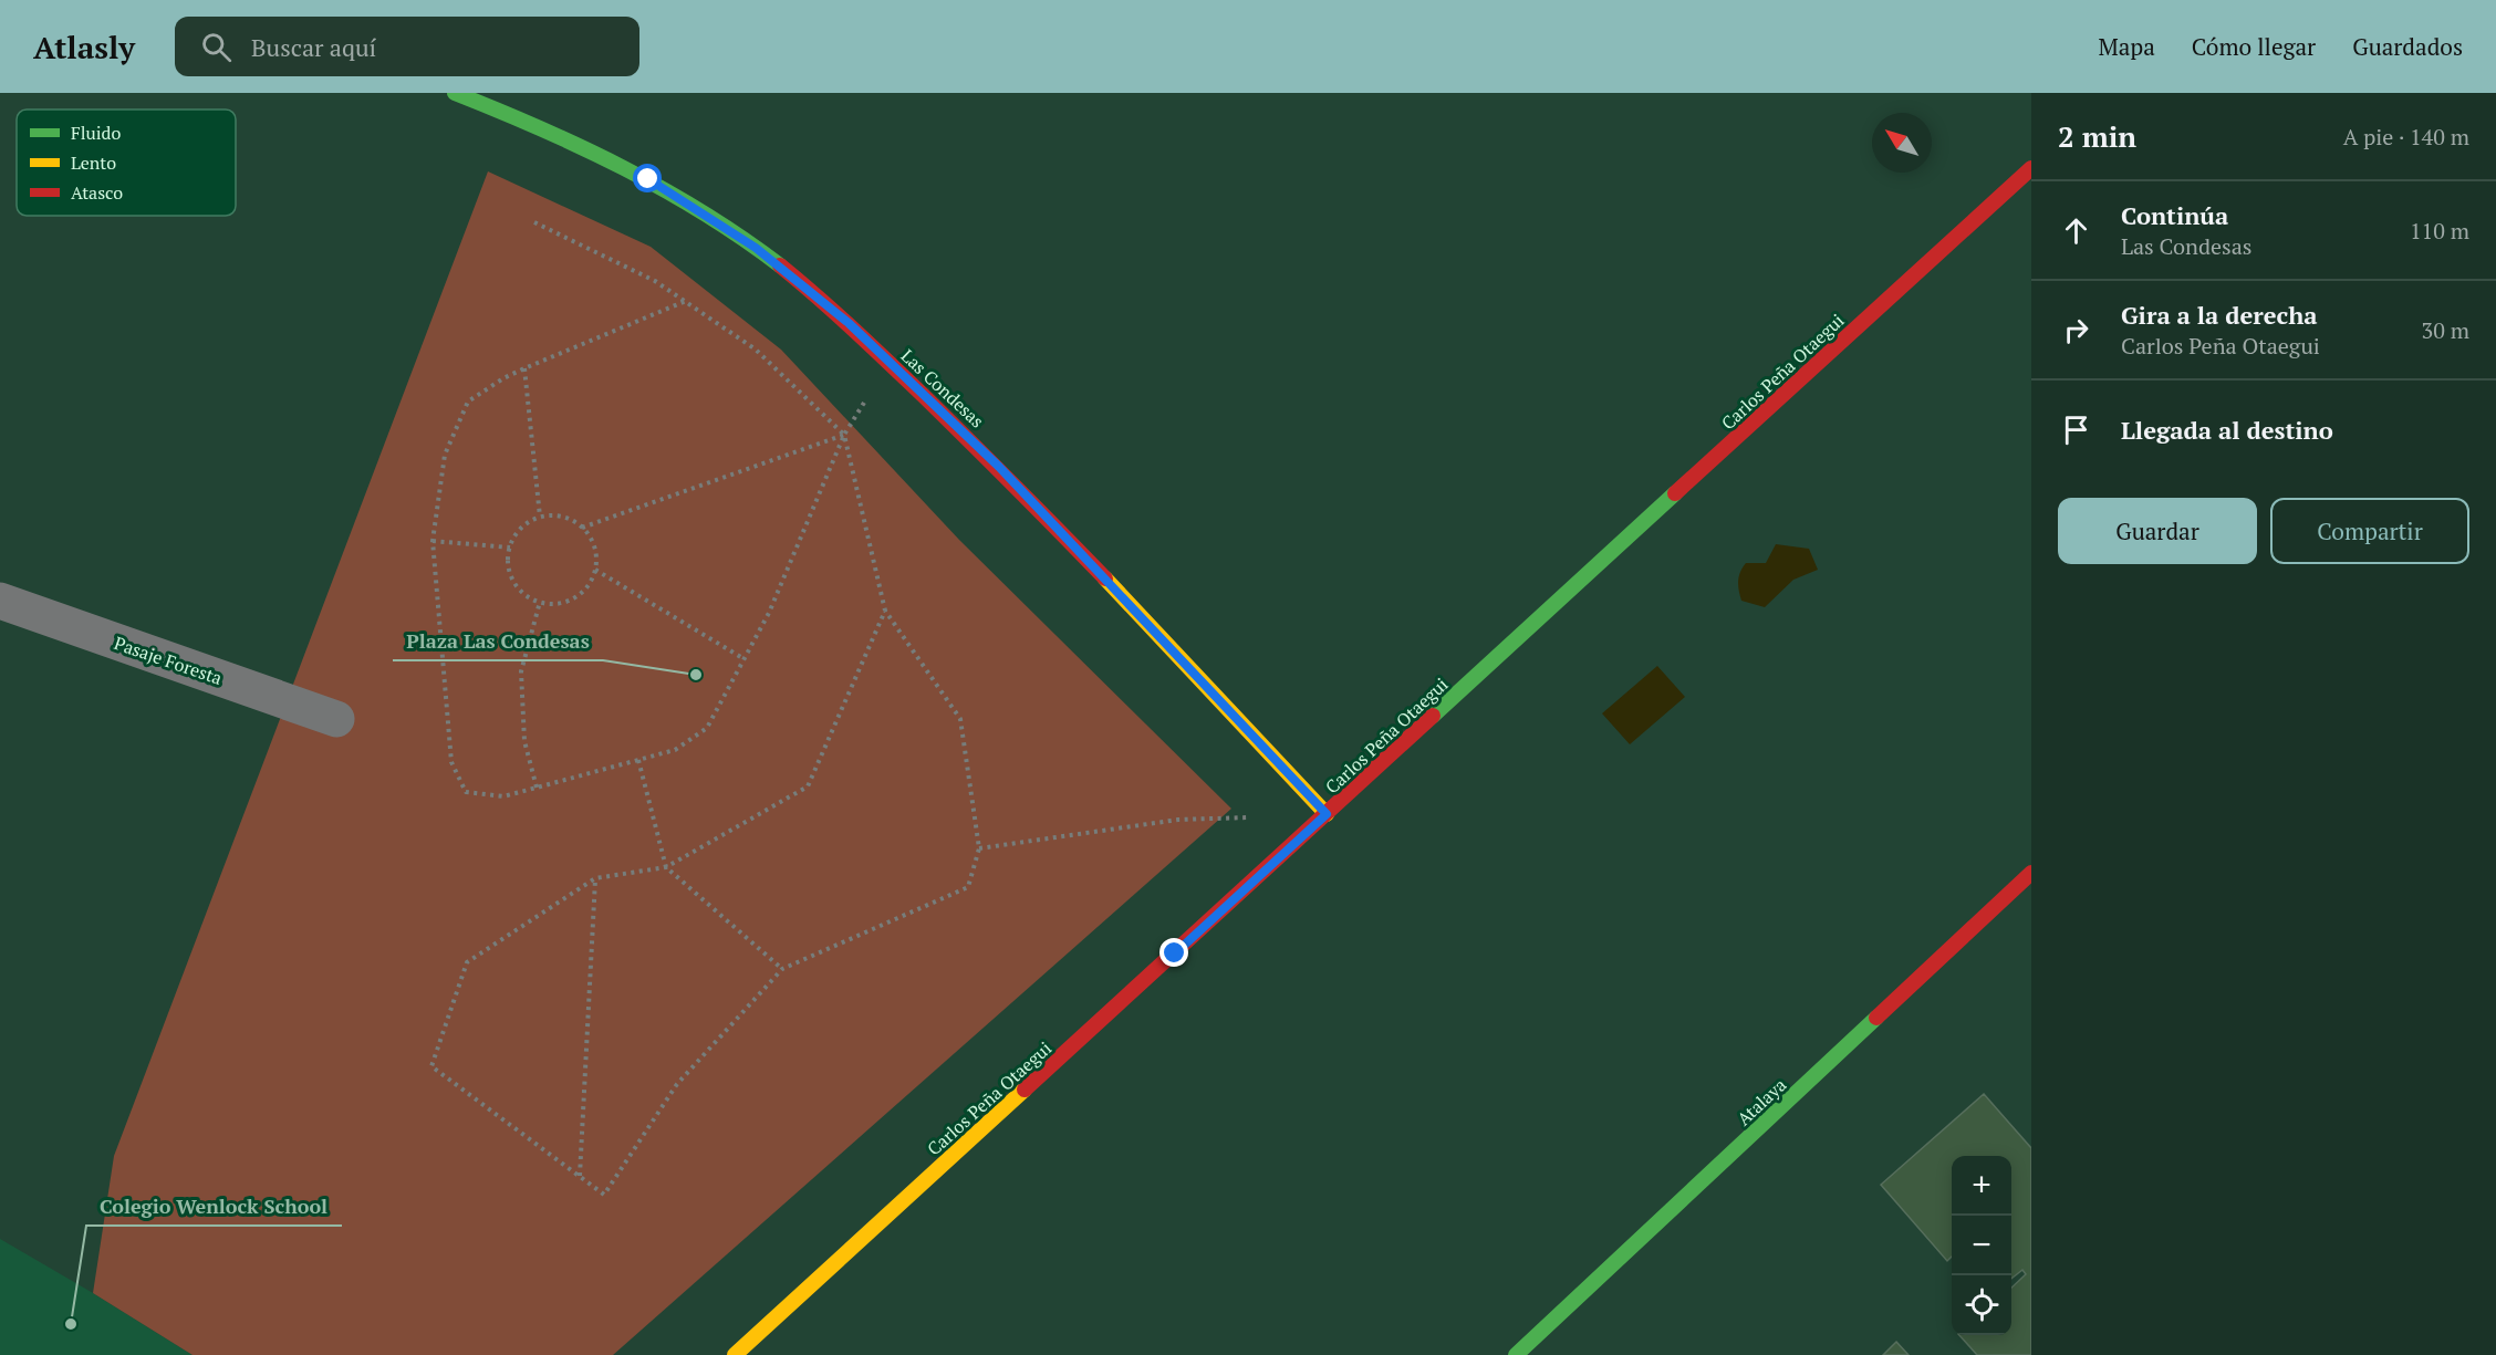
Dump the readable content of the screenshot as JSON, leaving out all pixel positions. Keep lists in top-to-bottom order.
{
  "streets": {
    "street": [
      "Carlos Peña Otaegui",
      "Las Condesas",
      "Pasaje Foresta",
      "Atalaya"
    ]
  },
  "crossings": [
    ["Carlos Peña Otaegui", "Las Condesas"]
  ],
  "places": ["Plaza Las Condesas", "Colegio Wenlock School"],
  "legend": ["Fluido", "Lento", "Atasco"],
  "north": "top left",
  "page": {
    "header": "Atlasly",
    "search": "Buscar aquí",
    "nav": ["Mapa", "Cómo llegar", "Guardados"],
    "heading": ["2 min", "A pie · 140 m"],
    "list": [
      ["Continúa", "Las Condesas", "110 m"],
      ["Gira a la derecha", "Carlos Peña Otaegui", "30 m"],
      "Llegada al destino"
    ],
    "buttons": ["Guardar", "Compartir"],
    "map_buttons": ["+", "−"]
  }
}
